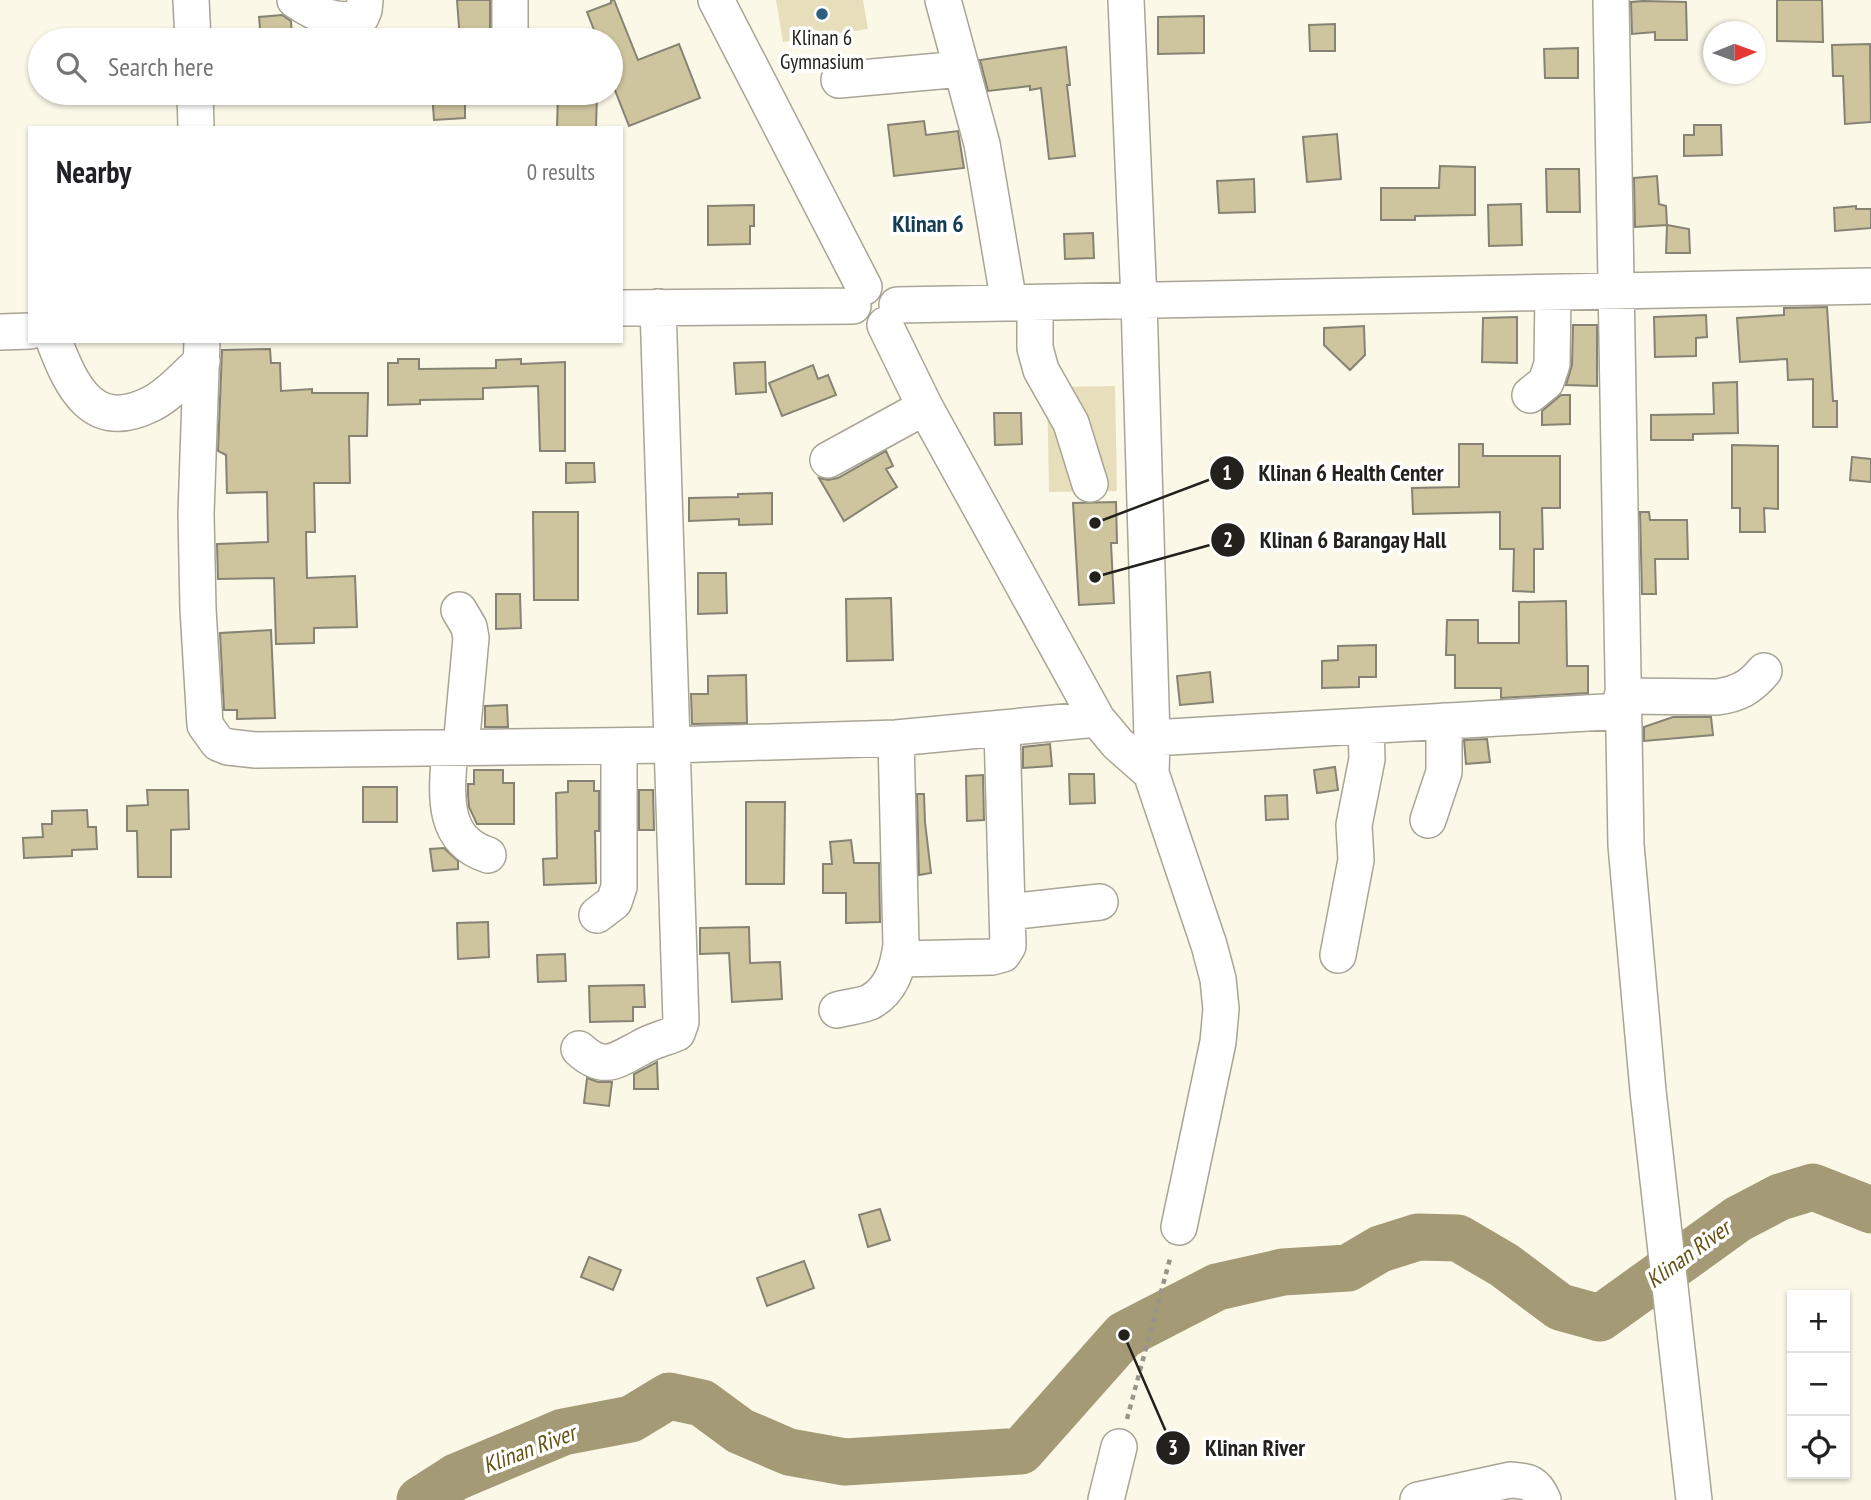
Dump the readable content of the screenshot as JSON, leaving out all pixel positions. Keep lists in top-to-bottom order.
{
  "districts": ["Klinan 6"],
  "water": ["Klinan River"],
  "places": [
    "Klinan 6 Gymnasium",
    "Klinan 6 Health Center",
    "Klinan 6 Barangay Hall",
    "Klinan River"
  ],
  "north": "right",
  "page": {
    "search": "Search here",
    "heading": ["Nearby", "0 results"],
    "map_buttons": ["+", "−"]
  }
}
